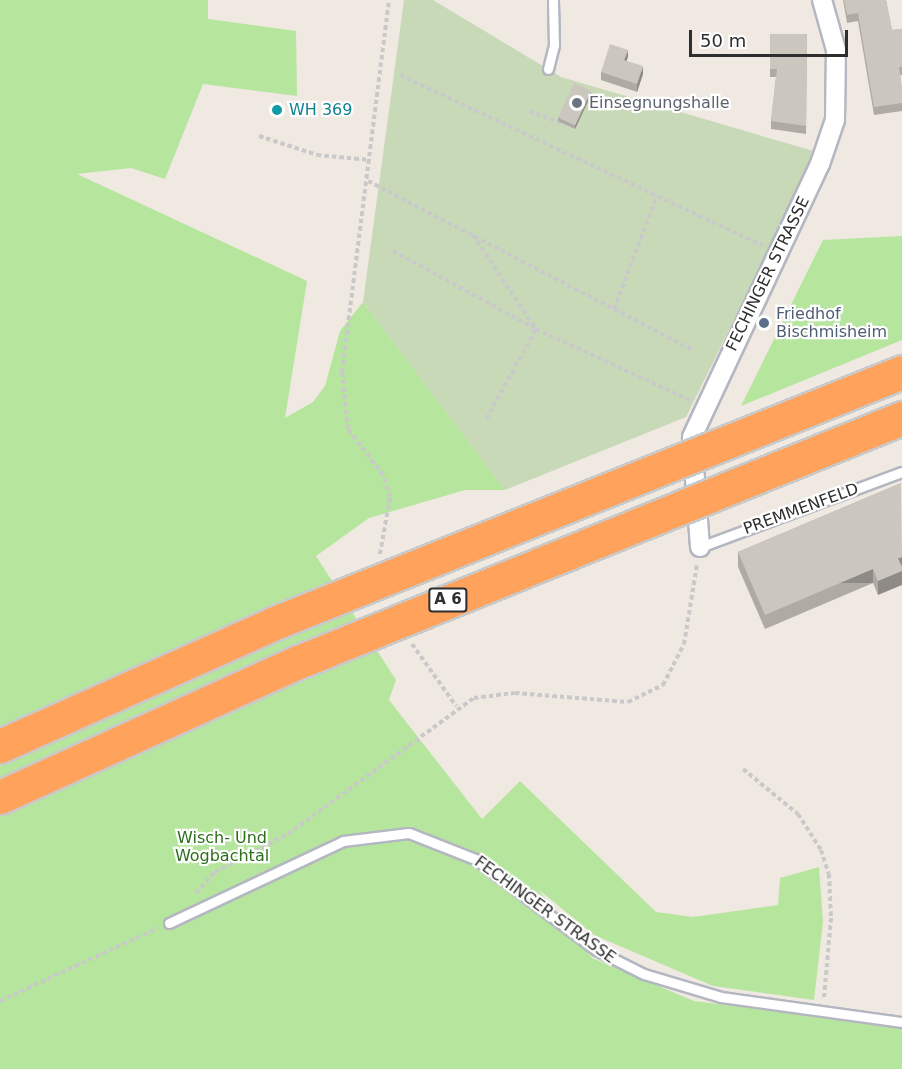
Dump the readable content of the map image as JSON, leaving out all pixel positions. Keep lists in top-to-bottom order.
{
  "streets": {
    "highway": ["A 6"],
    "street": ["FECHINGER STRASSE"],
    "lane": ["PREMMENFELD"]
  },
  "crossings": [
    ["FECHINGER STRASSE", "PREMMENFELD"]
  ],
  "parks": ["Wisch- Und Wogbachtal"],
  "places": ["Einsegnungshalle", "WH 369", "Friedhof Bischmisheim"],
  "scale_bar": "50 m"
}
